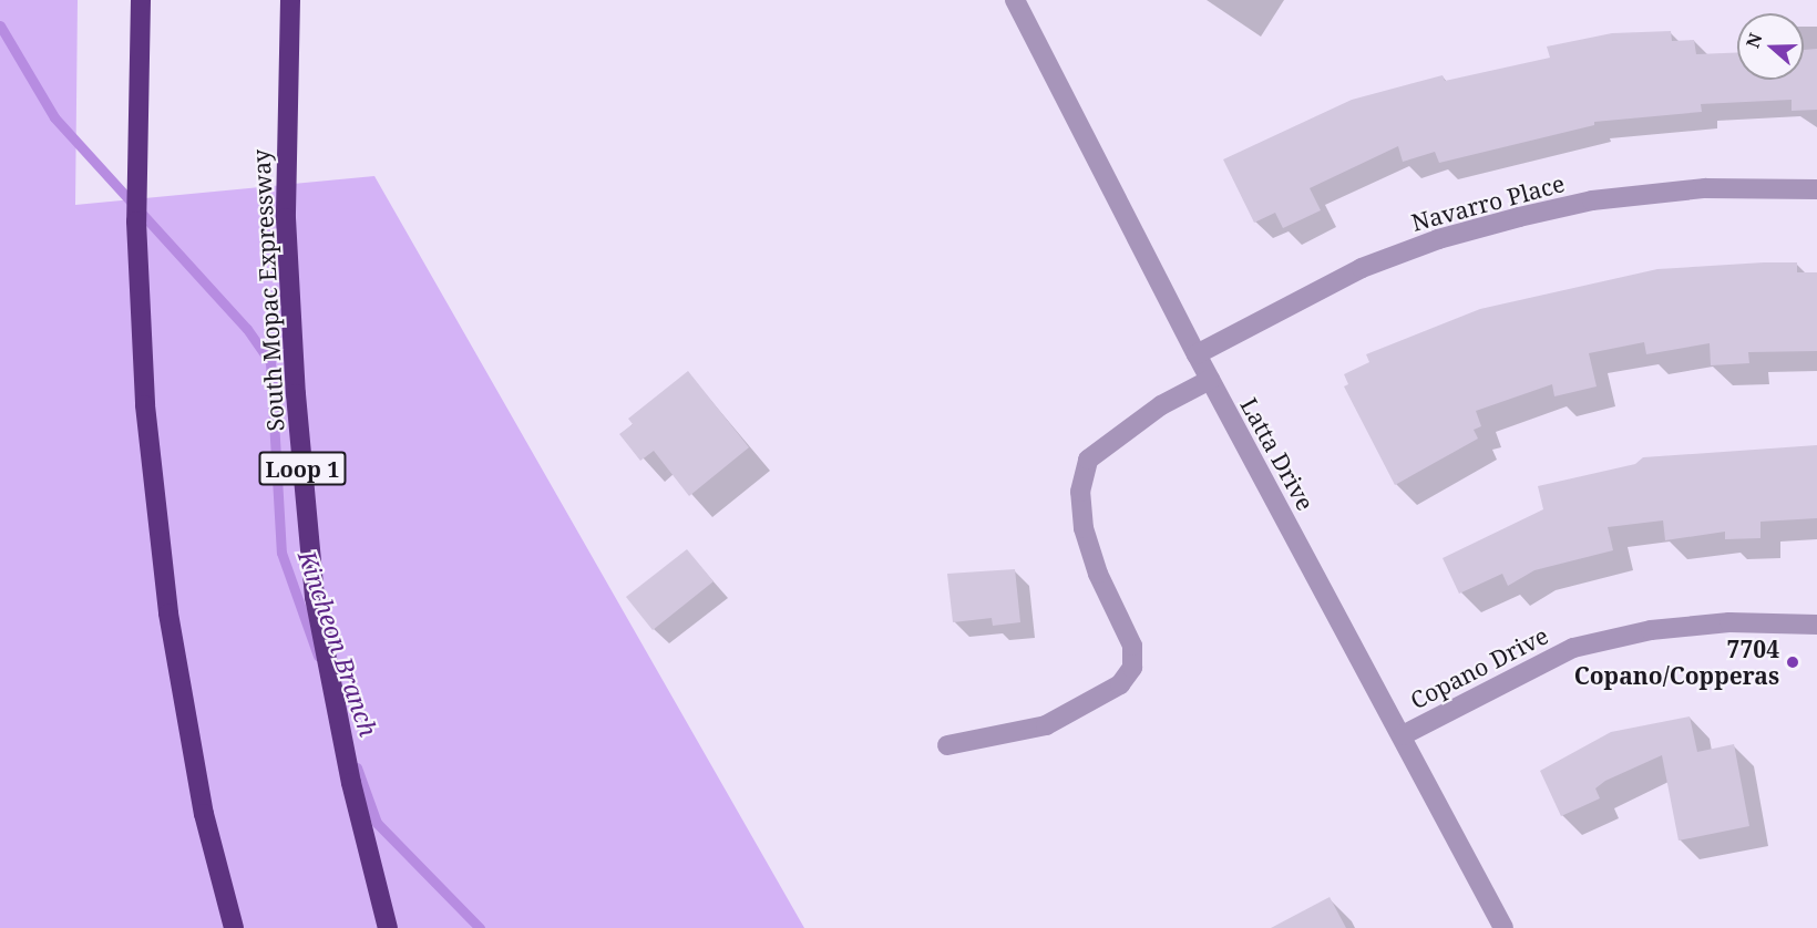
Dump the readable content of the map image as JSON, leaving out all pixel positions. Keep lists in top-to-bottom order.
{
  "streets": {
    "highway": ["South Mopac Expressway", "Loop 1"],
    "street": ["Navarro Place", "Latta Drive", "Copano Drive"]
  },
  "crossings": [
    ["Navarro Place", "Latta Drive"],
    ["Latta Drive", "Copano Drive"]
  ],
  "water": ["Kincheon Branch"],
  "places": ["7704 Copano/Copperas"],
  "north": "left"
}
